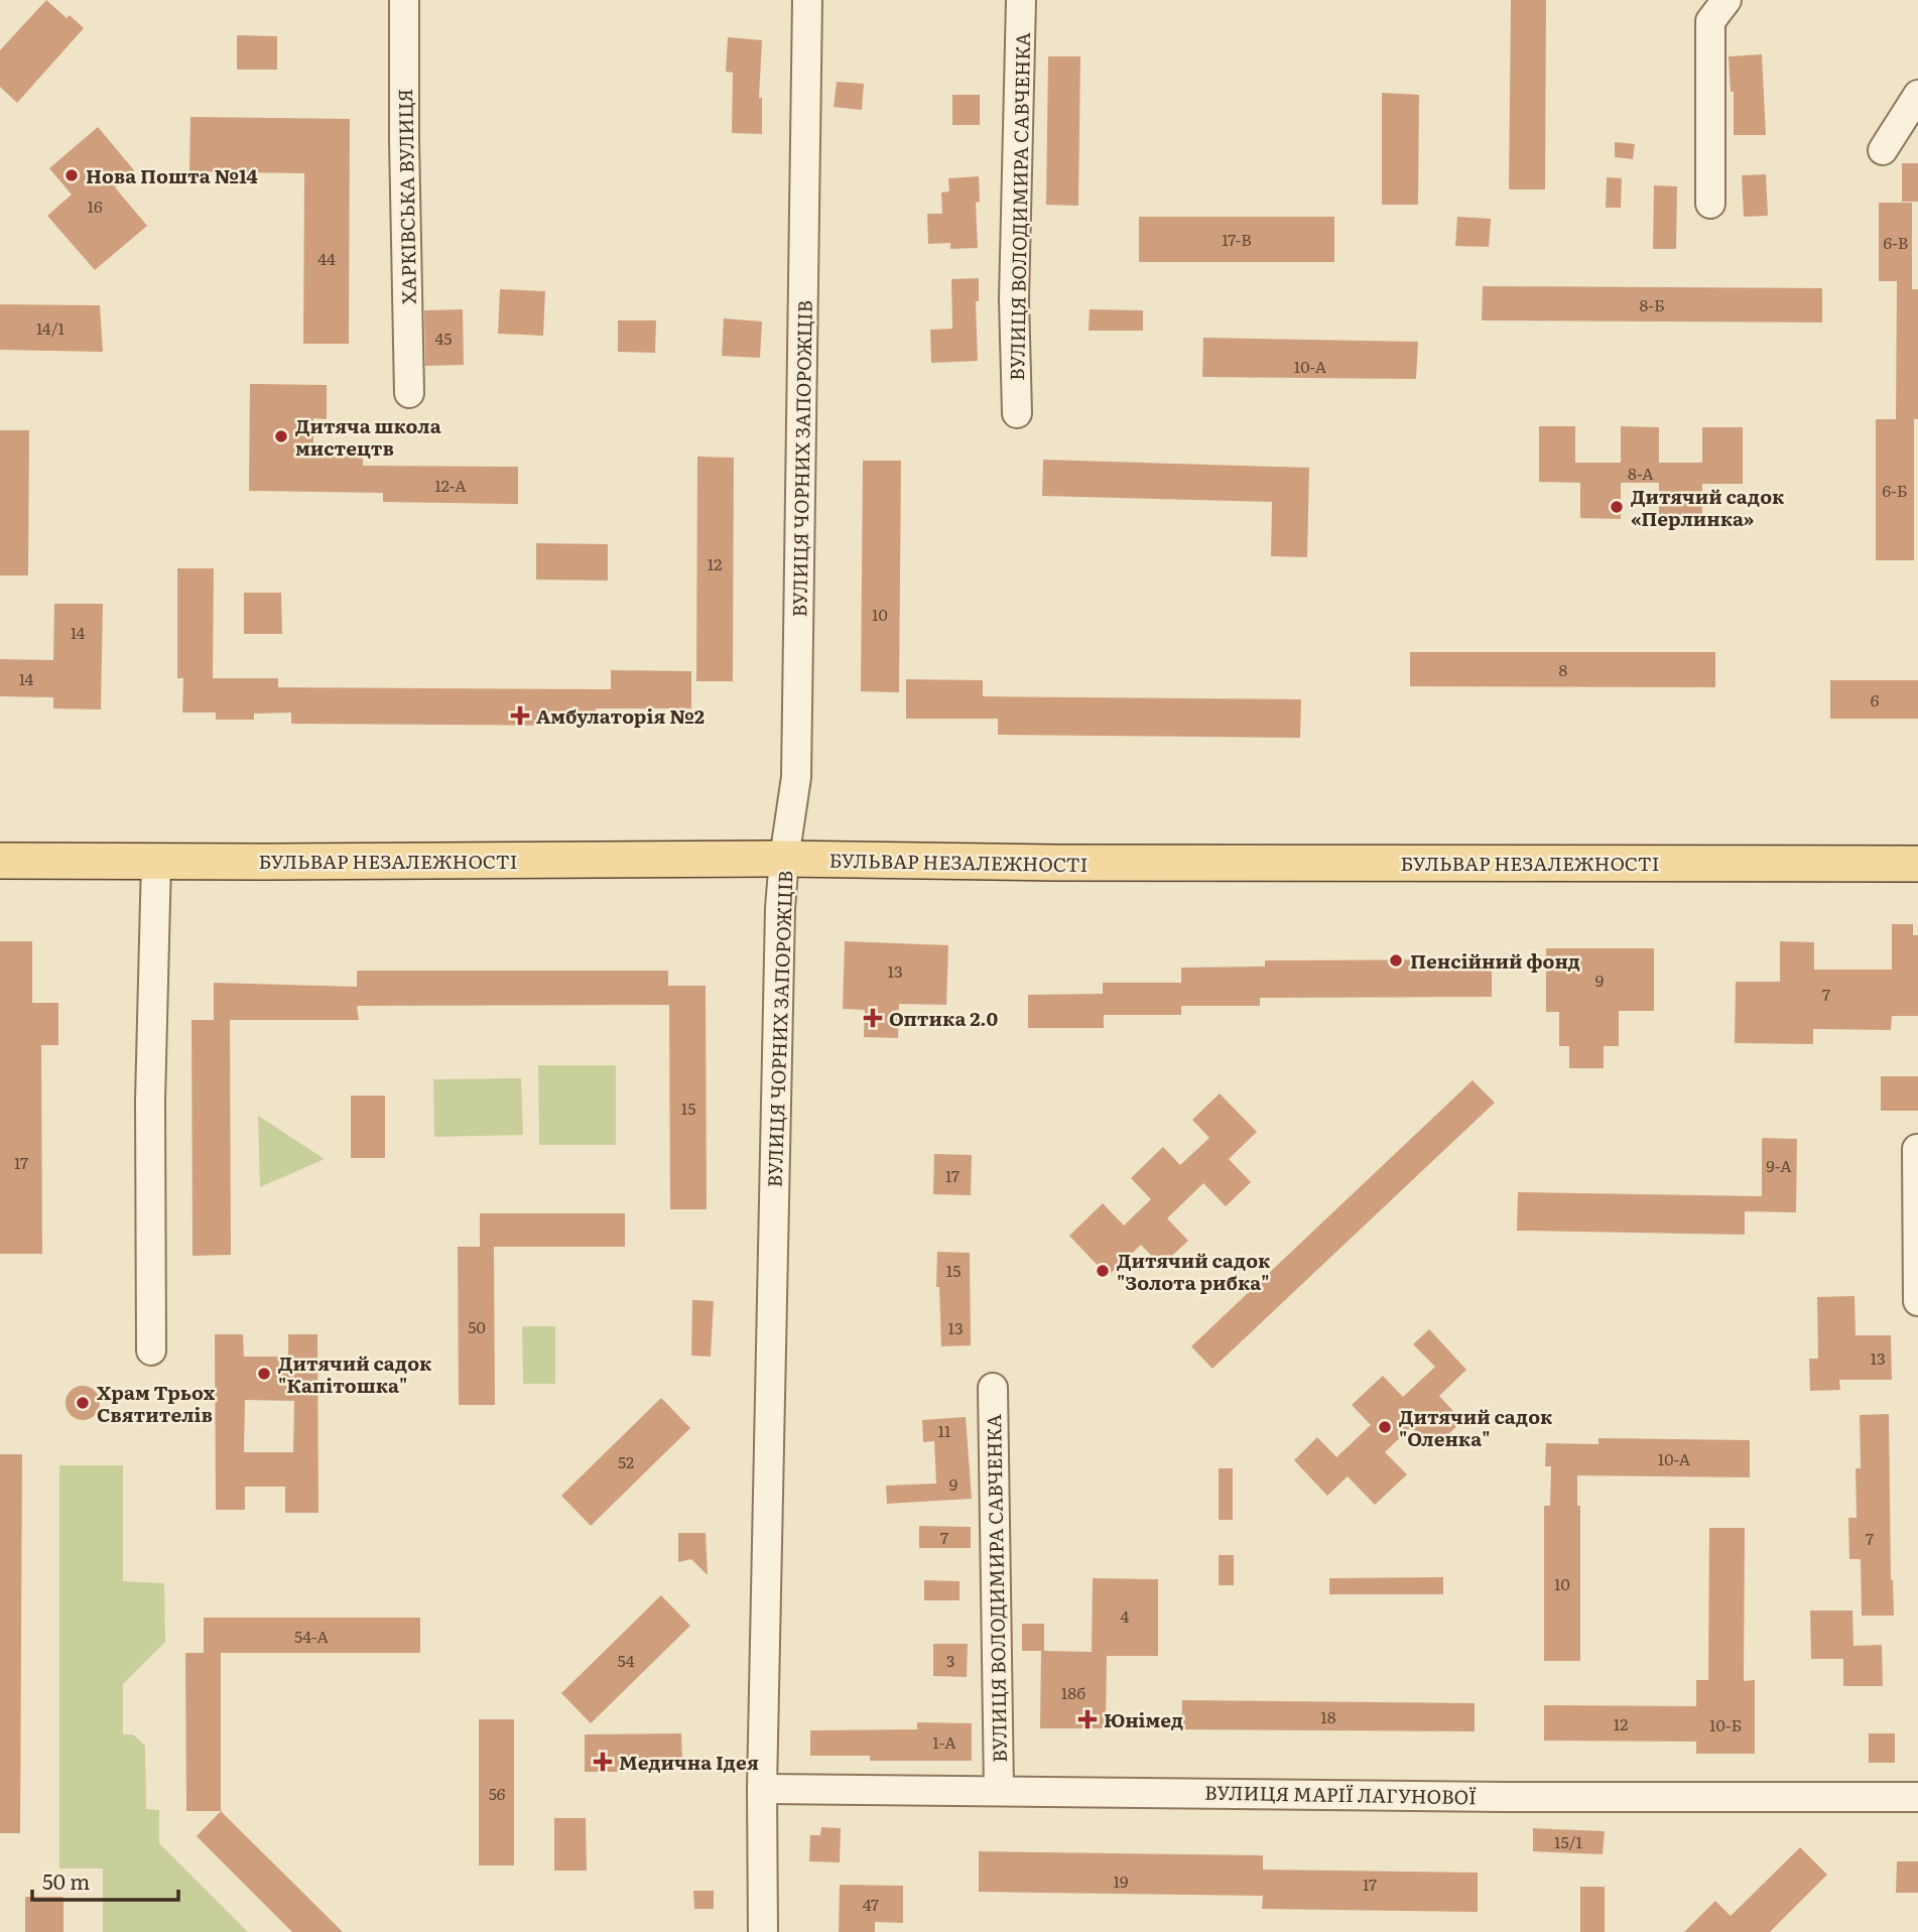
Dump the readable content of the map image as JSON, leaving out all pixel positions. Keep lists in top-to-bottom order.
{
  "streets": {
    "main road": ["БУЛЬВАР НЕЗАЛЕЖНОСТІ"],
    "street": [
      "ХАРКІВСЬКА ВУЛИЦЯ",
      "ВУЛИЦЯ ВОЛОДИМИРА САВЧЕНКА",
      "ВУЛИЦЯ ЧОРНИХ ЗАПОРОЖЦІВ",
      "ВУЛИЦЯ МАРІЇ ЛАГУНОВОЇ"
    ]
  },
  "crossings": [
    ["ВУЛИЦЯ ВОЛОДИМИРА САВЧЕНКА", "ВУЛИЦЯ МАРІЇ ЛАГУНОВОЇ"],
    ["ВУЛИЦЯ ЧОРНИХ ЗАПОРОЖЦІВ", "БУЛЬВАР НЕЗАЛЕЖНОСТІ"],
    ["ВУЛИЦЯ ЧОРНИХ ЗАПОРОЖЦІВ", "ВУЛИЦЯ МАРІЇ ЛАГУНОВОЇ"]
  ],
  "places": {
    "other": [
      "Нова Пошта №14",
      "Дитяча школа мистецтв",
      "Дитячий садок «Перлинка»",
      "Пенсійний фонд",
      "Дитячий садок \"Золота рибка\"",
      "Дитячий садок \"Капітошка\"",
      "Храм Трьох Святителів",
      "Дитячий садок \"Оленка\""
    ],
    "health": [
      "Амбулаторія №2",
      "Оптика 2.0",
      "Юнімед",
      "Медична Ідея"
    ]
  },
  "house_numbers": [
    "16",
    "17-В",
    "6-В",
    "44",
    "8-Б",
    "14/1",
    "45",
    "10-А",
    "8-А",
    "12-А",
    "6-Б",
    "12",
    "10",
    "14",
    "8",
    "14",
    "6",
    "13",
    "9",
    "7",
    "15",
    "17",
    "9-А",
    "17",
    "15",
    "50",
    "13",
    "13",
    "11",
    "10-А",
    "52",
    "9",
    "7",
    "7",
    "10",
    "4",
    "54-А",
    "54",
    "3",
    "18б",
    "18",
    "12",
    "10-Б",
    "1-А",
    "56",
    "15/1",
    "19",
    "17",
    "47"
  ],
  "scale_bar": "50 m"
}
